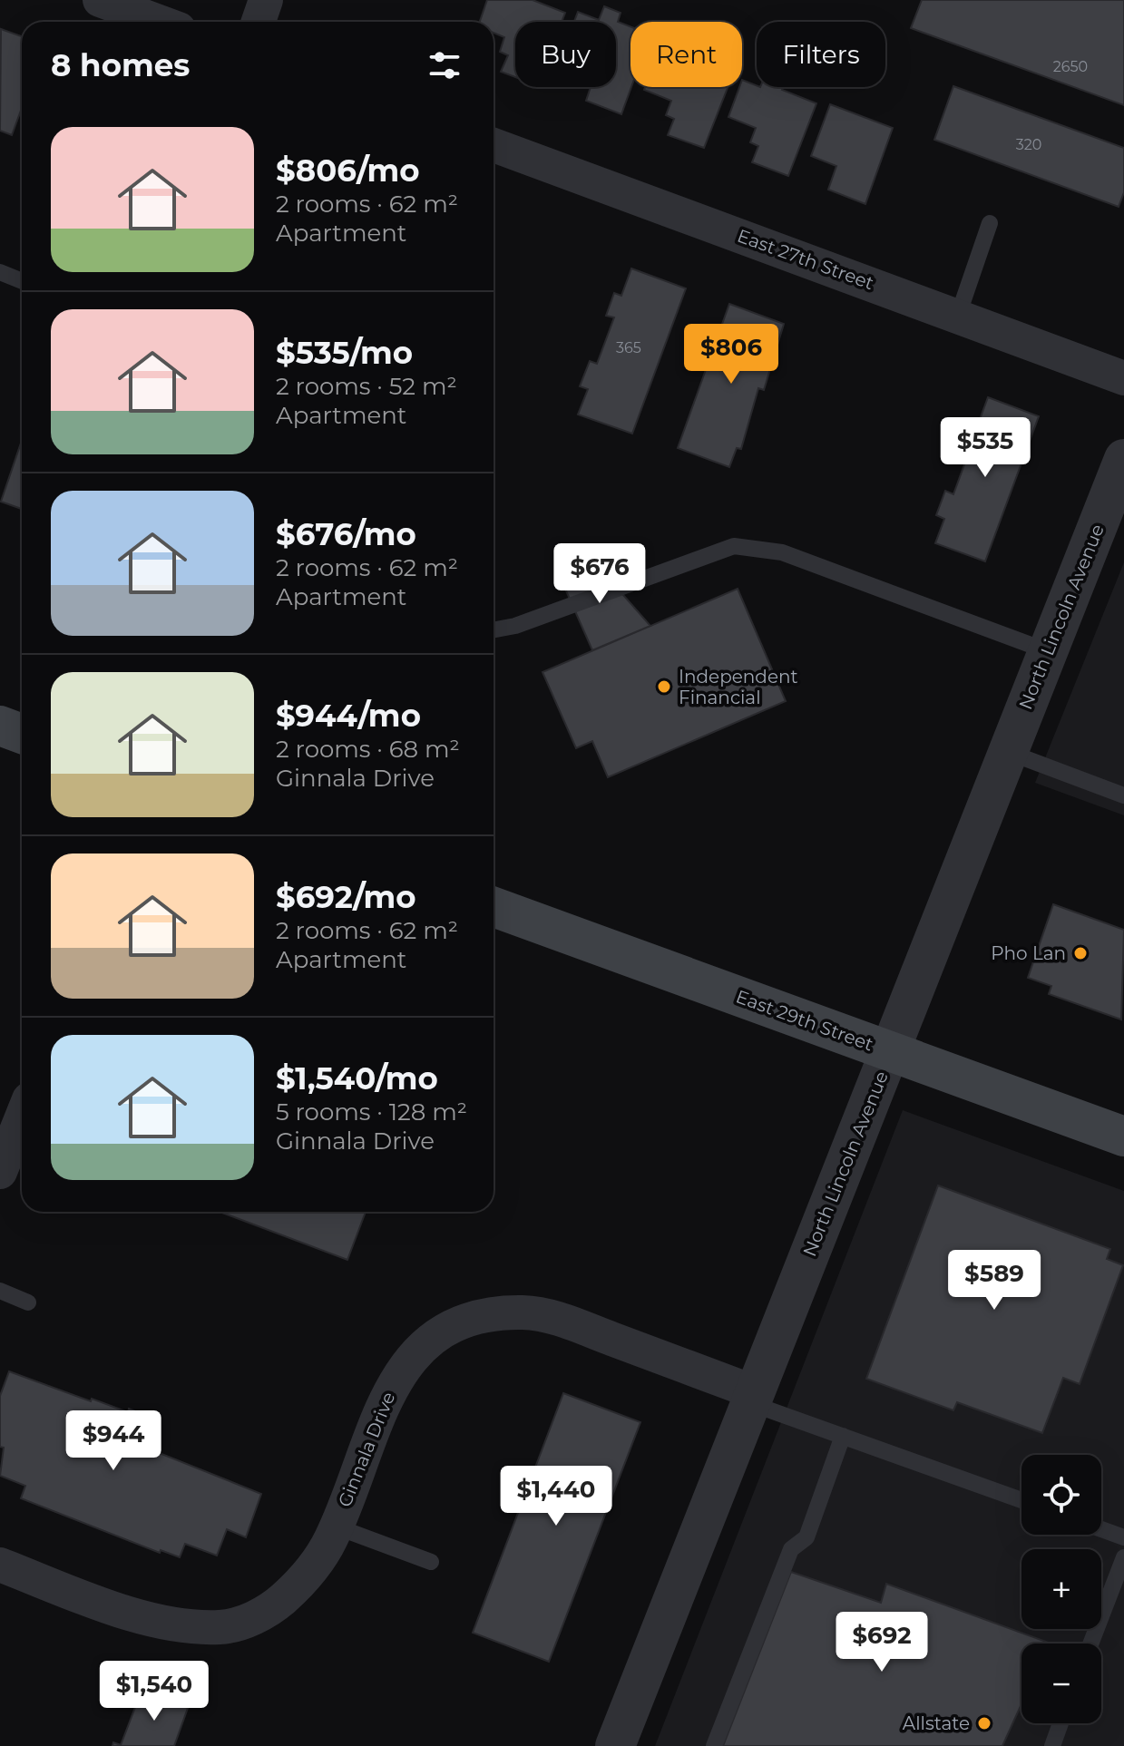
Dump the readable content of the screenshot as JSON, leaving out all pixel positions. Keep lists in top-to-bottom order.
{
  "streets": {
    "main road": ["East 29th Street"],
    "street": ["East 27th Street", "North Lincoln Avenue", "Ginnala Drive"]
  },
  "crossings": [
    ["North Lincoln Avenue", "East 29th Street"],
    ["North Lincoln Avenue", "Ginnala Drive"]
  ],
  "places": ["Independent Financial", "Pho Lan", "Allstate"],
  "house_numbers": ["2650", "320", "365"],
  "page": {
    "chip": ["Buy", "Rent", "Filters"],
    "heading": "8 homes",
    "list": [
      {
        "name": "$806/mo",
        "note": "2 rooms · 62 m² · Apartment"
      },
      {
        "name": "$535/mo",
        "note": "2 rooms · 52 m² · Apartment"
      },
      {
        "name": "$676/mo",
        "note": "2 rooms · 62 m² · Apartment"
      },
      {
        "name": "$944/mo",
        "note": "2 rooms · 68 m² · Ginnala Drive"
      },
      {
        "name": "$692/mo",
        "note": "2 rooms · 62 m² · Apartment"
      },
      {
        "name": "$1,540/mo",
        "note": "5 rooms · 128 m² · Ginnala Drive"
      }
    ],
    "price": [
      "$806",
      "$535",
      "$676",
      "$589",
      "$944",
      "$1,440",
      "$692",
      "$1,540"
    ],
    "map_buttons": ["+", "−"]
  }
}
